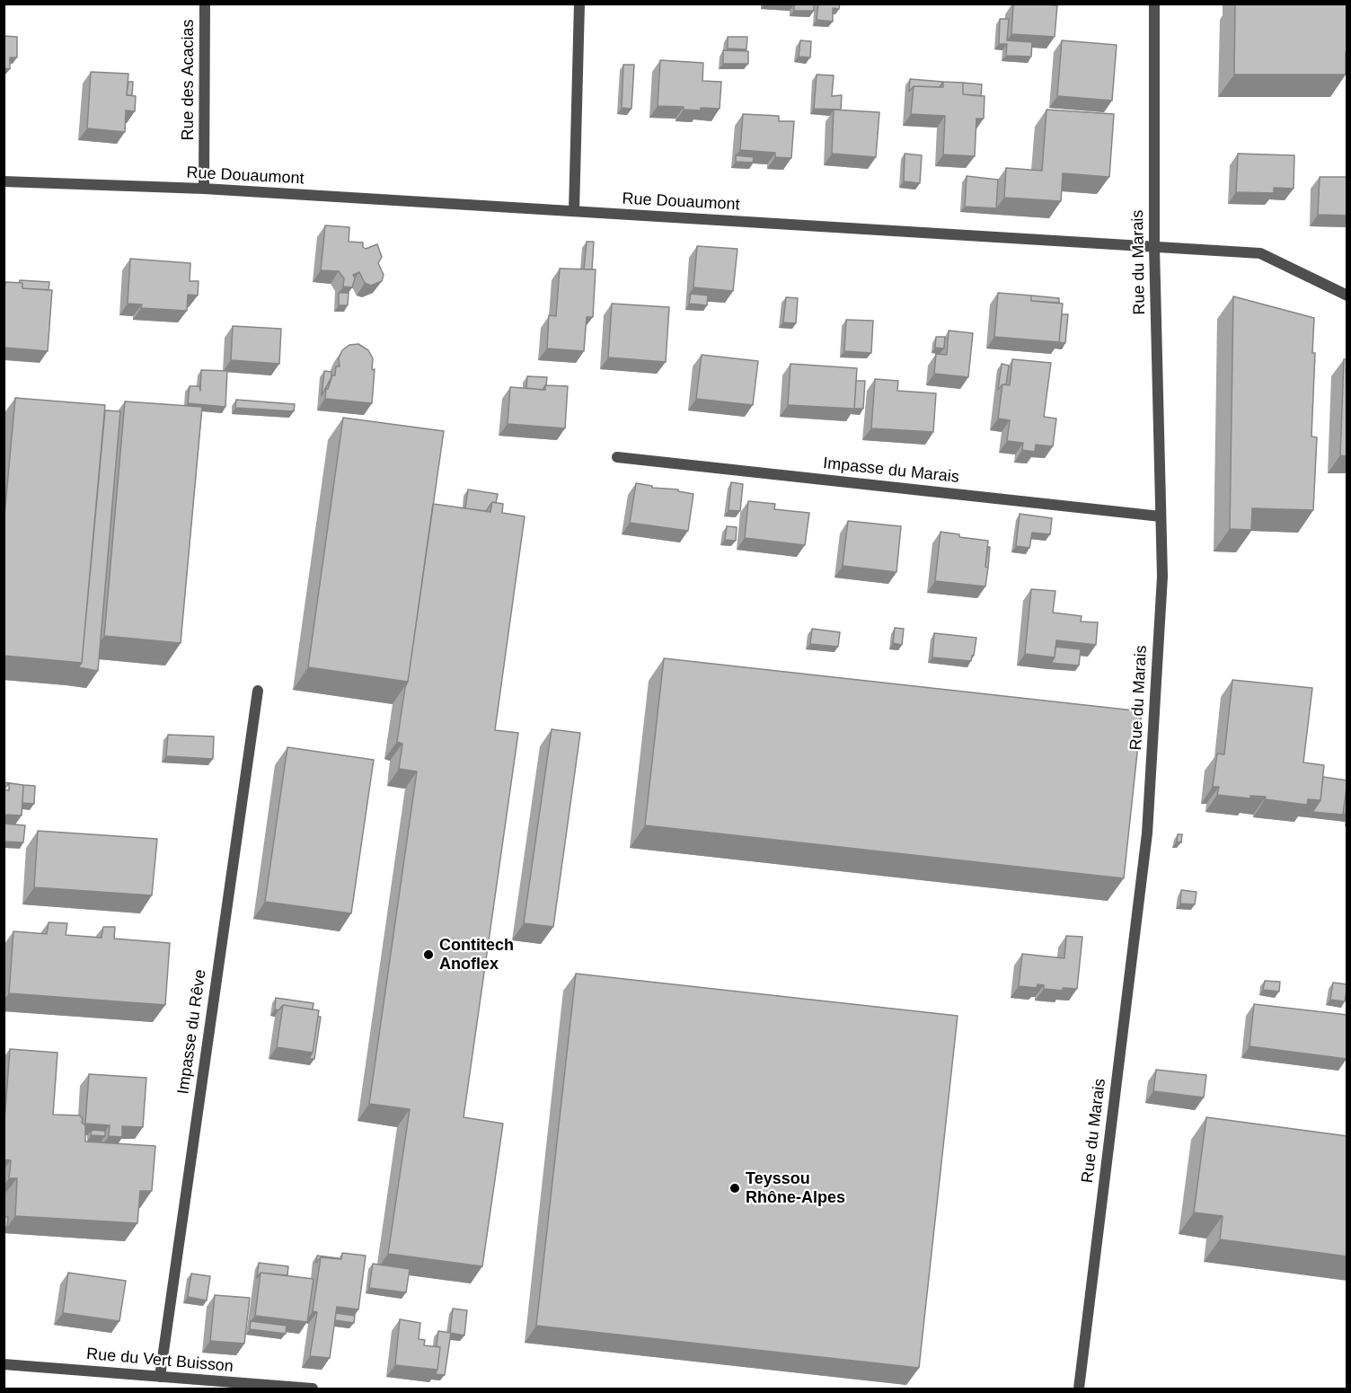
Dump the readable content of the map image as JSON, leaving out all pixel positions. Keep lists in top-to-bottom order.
{
  "streets": {
    "street": [
      "Rue des Acacias",
      "Rue Douaumont",
      "Rue du Marais",
      "Impasse du Marais",
      "Impasse du Rêve",
      "Rue du Vert Buisson"
    ]
  },
  "crossings": [
    ["Rue des Acacias", "Rue Douaumont"],
    ["Rue Douaumont", "Rue du Marais"],
    ["Rue du Marais", "Impasse du Marais"],
    ["Impasse du Rêve", "Rue du Vert Buisson"]
  ],
  "places": ["Contitech Anoflex", "Teyssou Rhône-Alpes"]
}
